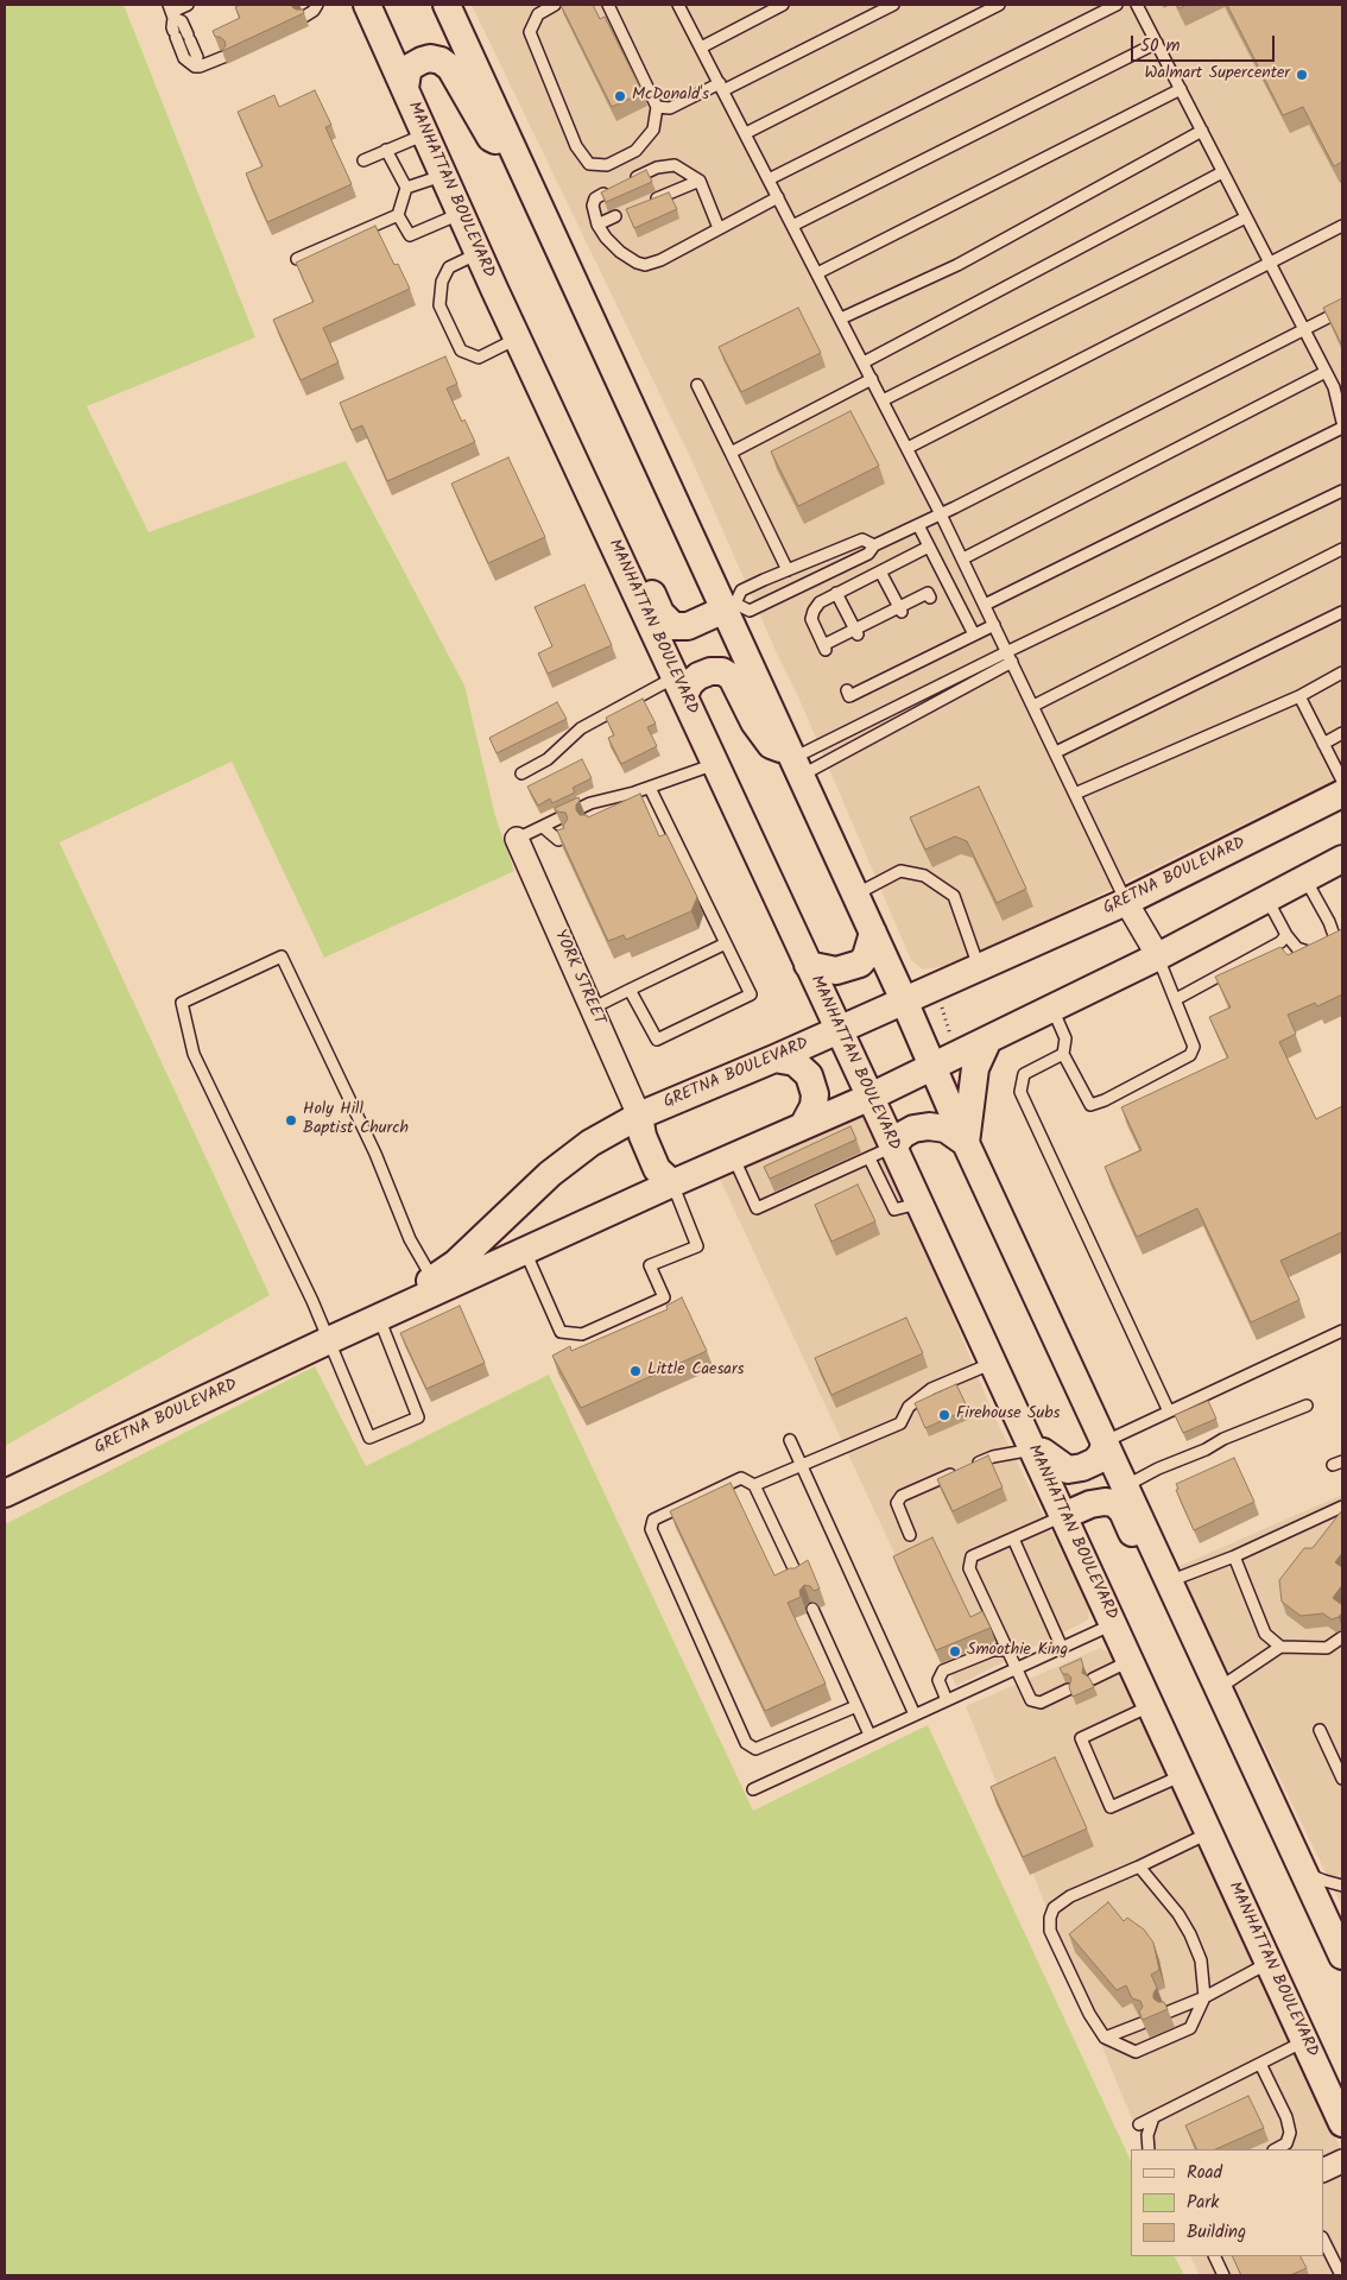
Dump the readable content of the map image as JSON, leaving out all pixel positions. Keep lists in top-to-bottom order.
{
  "streets": {
    "street": ["MANHATTAN BOULEVARD", "GRETNA BOULEVARD", "YORK STREET"]
  },
  "crossings": [
    ["MANHATTAN BOULEVARD", "GRETNA BOULEVARD"],
    ["GRETNA BOULEVARD", "YORK STREET"]
  ],
  "places": [
    "Walmart Supercenter",
    "McDonald's",
    "Holy Hill Baptist Church",
    "Little Caesars",
    "Firehouse Subs",
    "Smoothie King"
  ],
  "legend": ["Road", "Park", "Building"],
  "scale_bar": "50 m"
}
